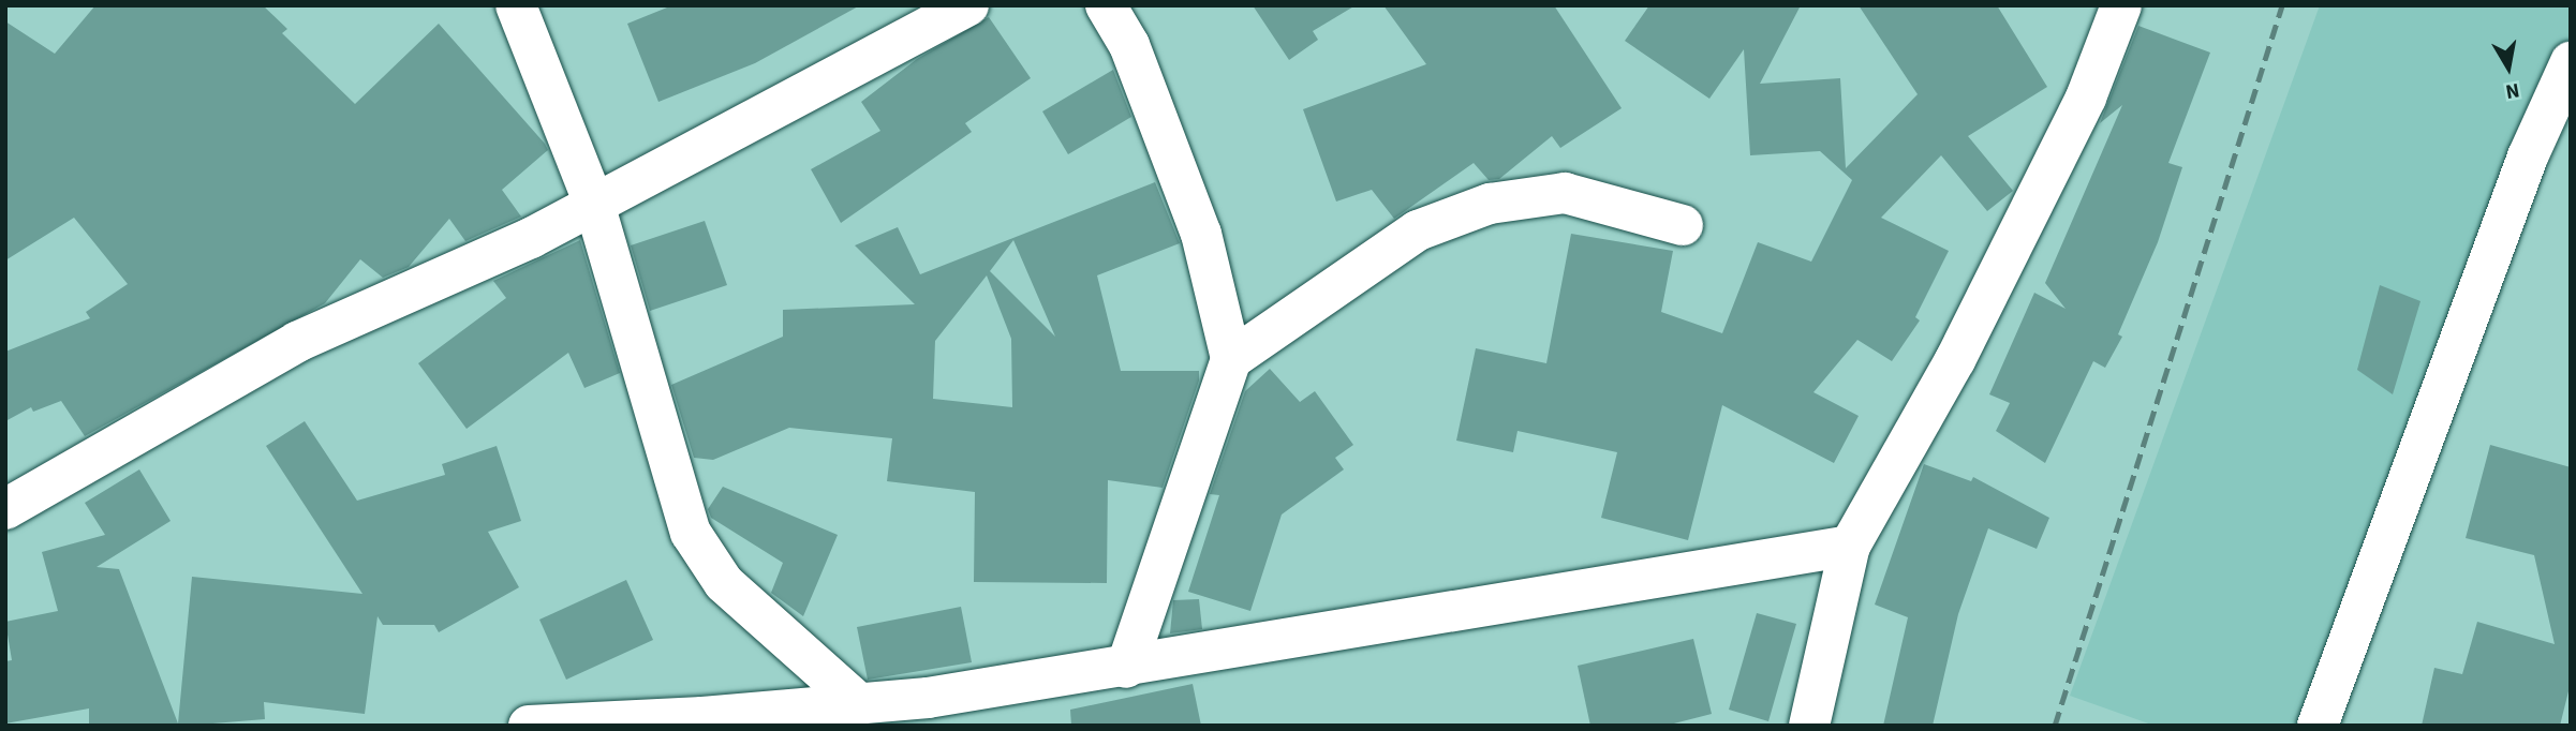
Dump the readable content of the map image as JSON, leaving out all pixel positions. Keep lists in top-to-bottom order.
{
  "north": "bottom"
}
